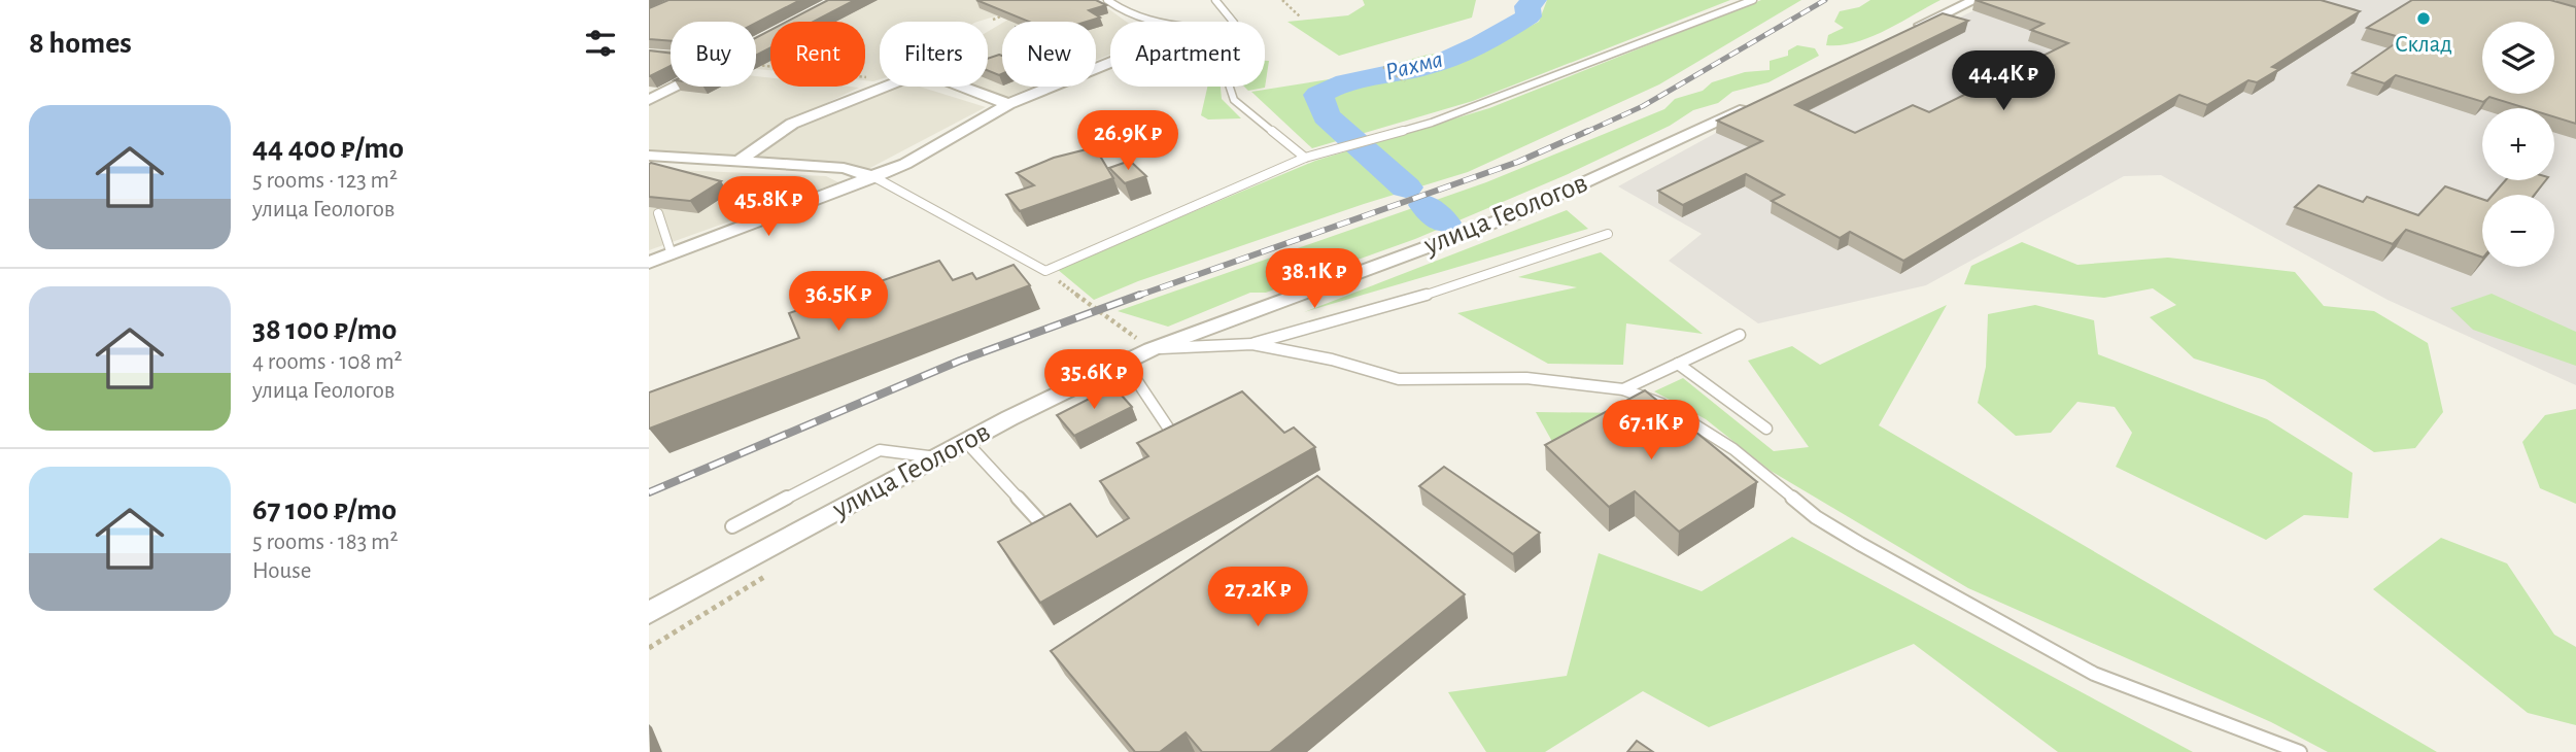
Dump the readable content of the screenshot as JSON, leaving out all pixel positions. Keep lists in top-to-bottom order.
{
  "streets": {
    "street": ["улица Геологов"]
  },
  "water": ["Рахма"],
  "places": ["Склад"],
  "page": {
    "heading": "8 homes",
    "map_buttons": ["+", "−"],
    "chip": [
      "Buy",
      "Rent",
      "Filters",
      "New",
      "Apartment"
    ],
    "price": [
      "44.4K ₽",
      "26.9K ₽",
      "45.8K ₽",
      "38.1K ₽",
      "36.5K ₽",
      "35.6K ₽",
      "67.1K ₽",
      "27.2K ₽"
    ],
    "list": [
      {
        "name": "44 400 ₽/mo",
        "note": "5 rooms · 123 m² · улица Геологов"
      },
      {
        "name": "38 100 ₽/mo",
        "note": "4 rooms · 108 m² · улица Геологов"
      },
      {
        "name": "67 100 ₽/mo",
        "note": "5 rooms · 183 m² · House"
      }
    ]
  }
}
